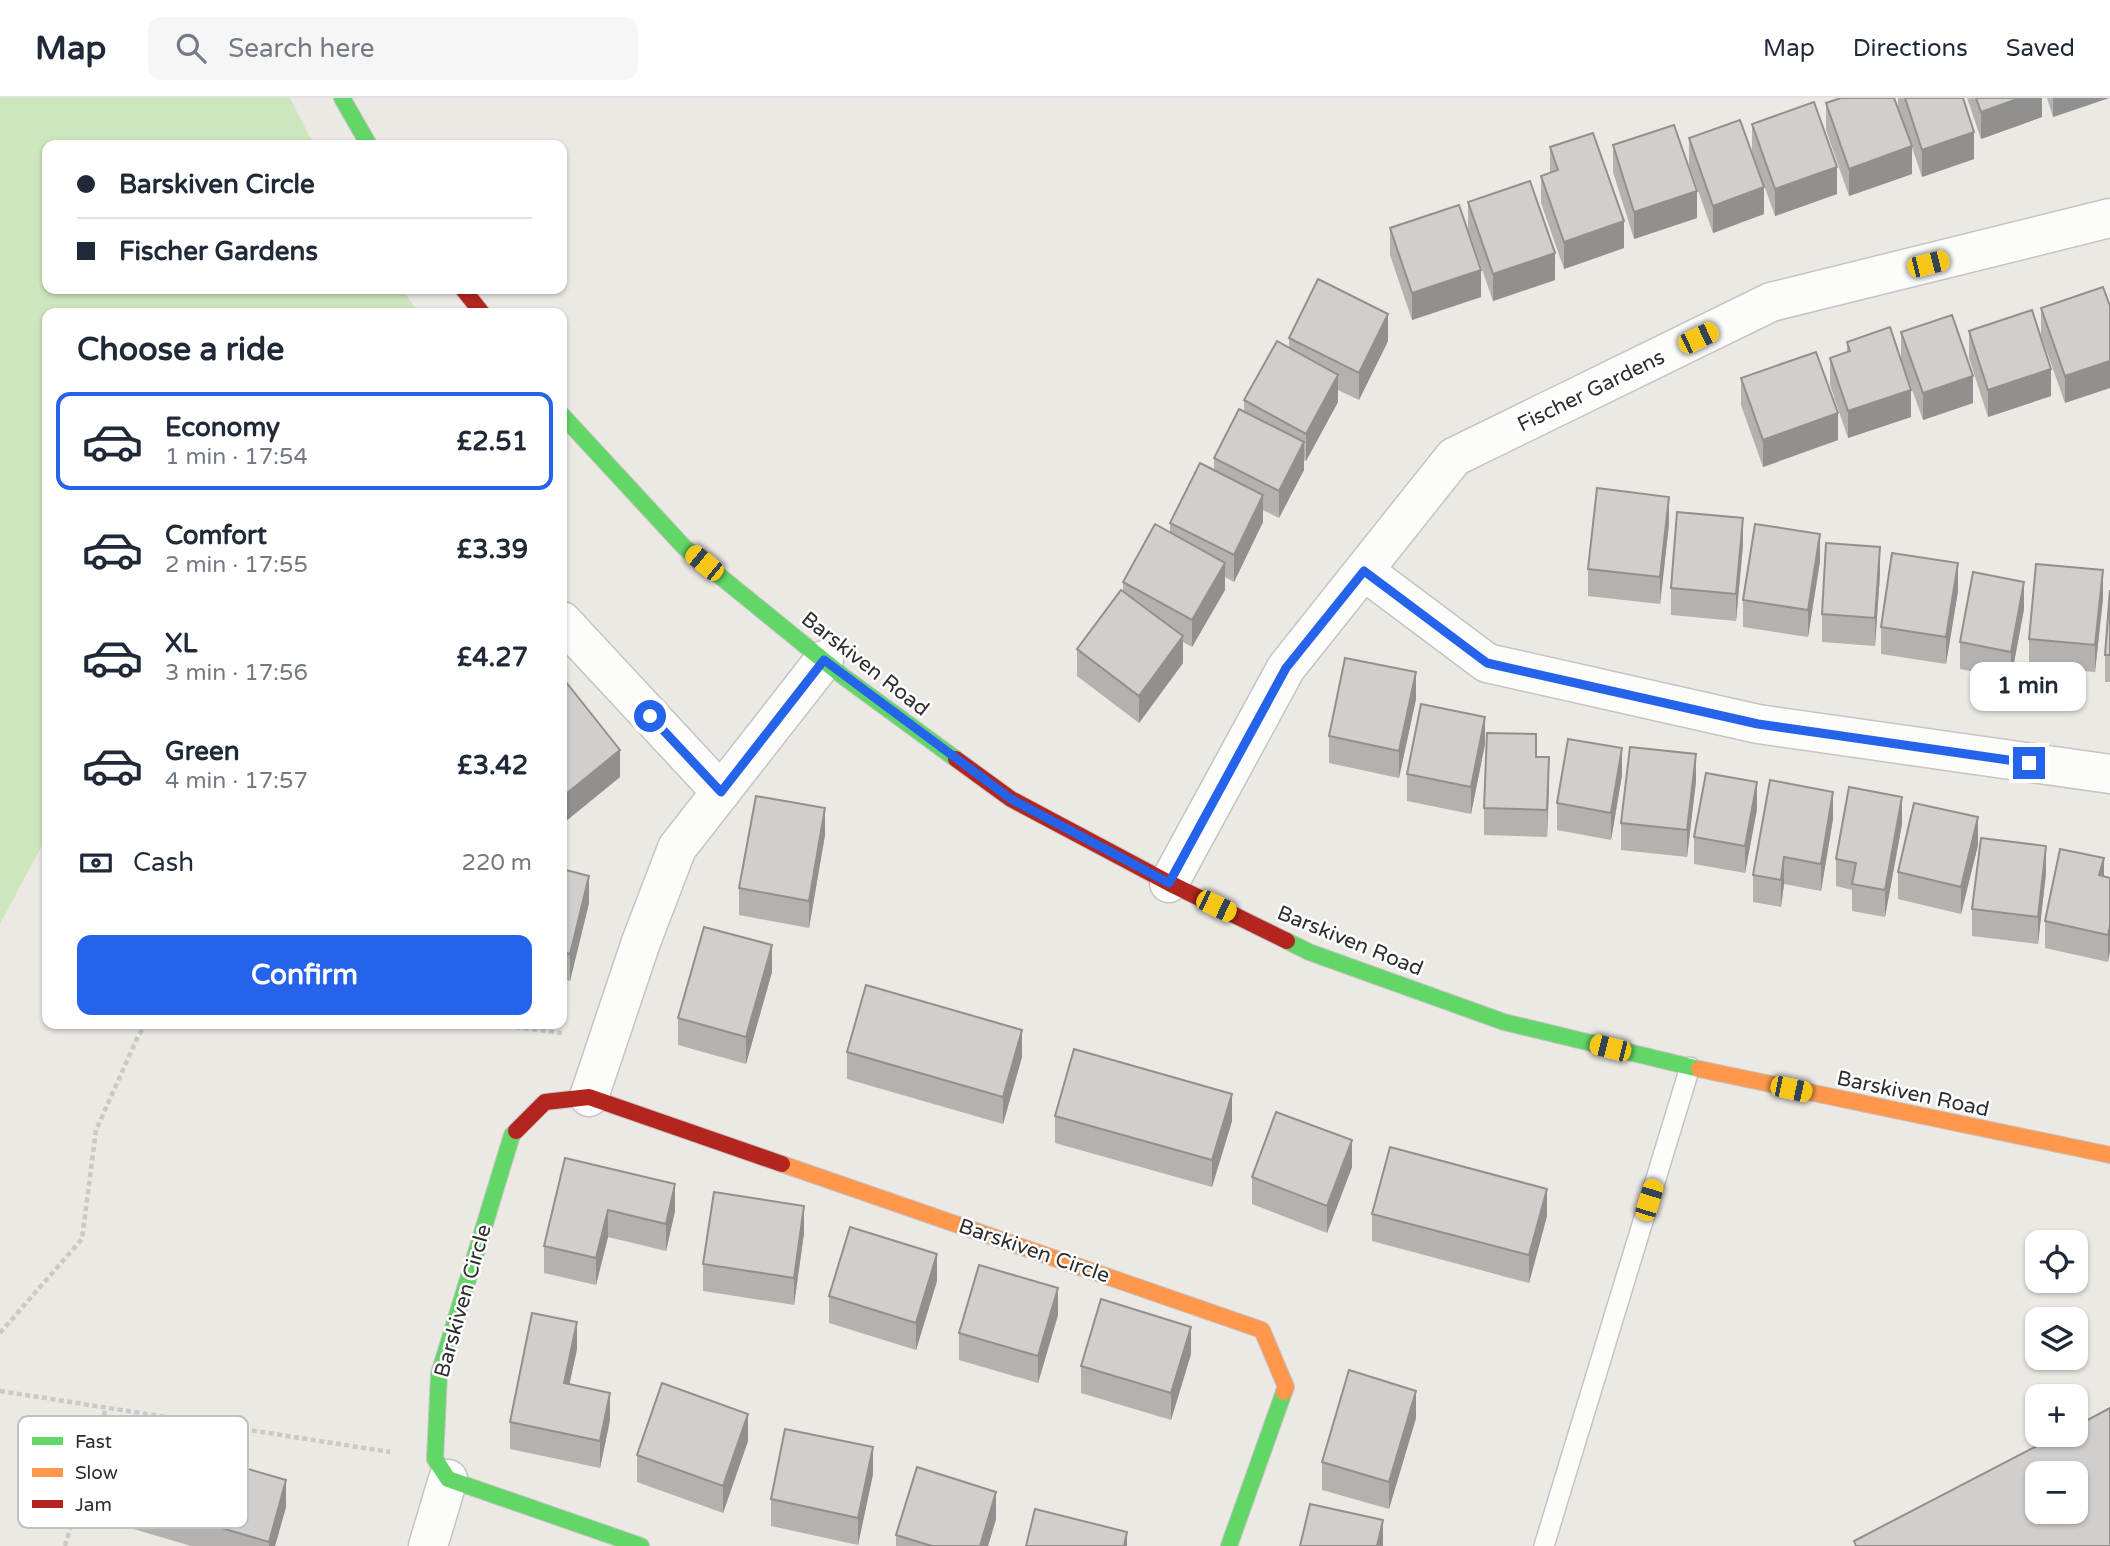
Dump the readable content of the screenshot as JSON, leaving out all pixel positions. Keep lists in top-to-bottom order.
{
  "streets": {
    "street": ["Fischer Gardens", "Barskiven Road", "Barskiven Circle"]
  },
  "crossings": [
    ["Fischer Gardens", "Barskiven Road"]
  ],
  "legend": ["Fast", "Slow", "Jam"],
  "page": {
    "header": "Map",
    "search": "Search here",
    "nav": ["Map", "Directions", "Saved"],
    "banner": ["Barskiven Circle", "Fischer Gardens"],
    "heading": "Choose a ride",
    "list": [
      {
        "name": "Economy",
        "note": "1 min · 17:54",
        "value": "£2.51"
      },
      {
        "name": "Comfort",
        "note": "2 min · 17:55",
        "value": "£3.39"
      },
      {
        "name": "XL",
        "note": "3 min · 17:56",
        "value": "£4.27"
      },
      {
        "name": "Green",
        "note": "4 min · 17:57",
        "value": "£3.42"
      }
    ],
    "bubble": "1 min",
    "pay": ["Cash", "220 m"],
    "buttons": "Confirm",
    "map_buttons": ["+", "−"]
  }
}
